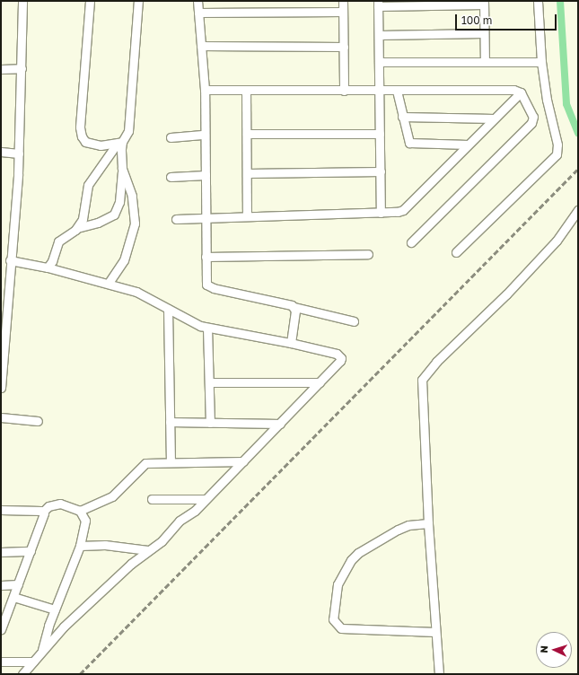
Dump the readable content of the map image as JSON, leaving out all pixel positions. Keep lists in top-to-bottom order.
{
  "scale_bar": "100 m",
  "north": "left"
}
